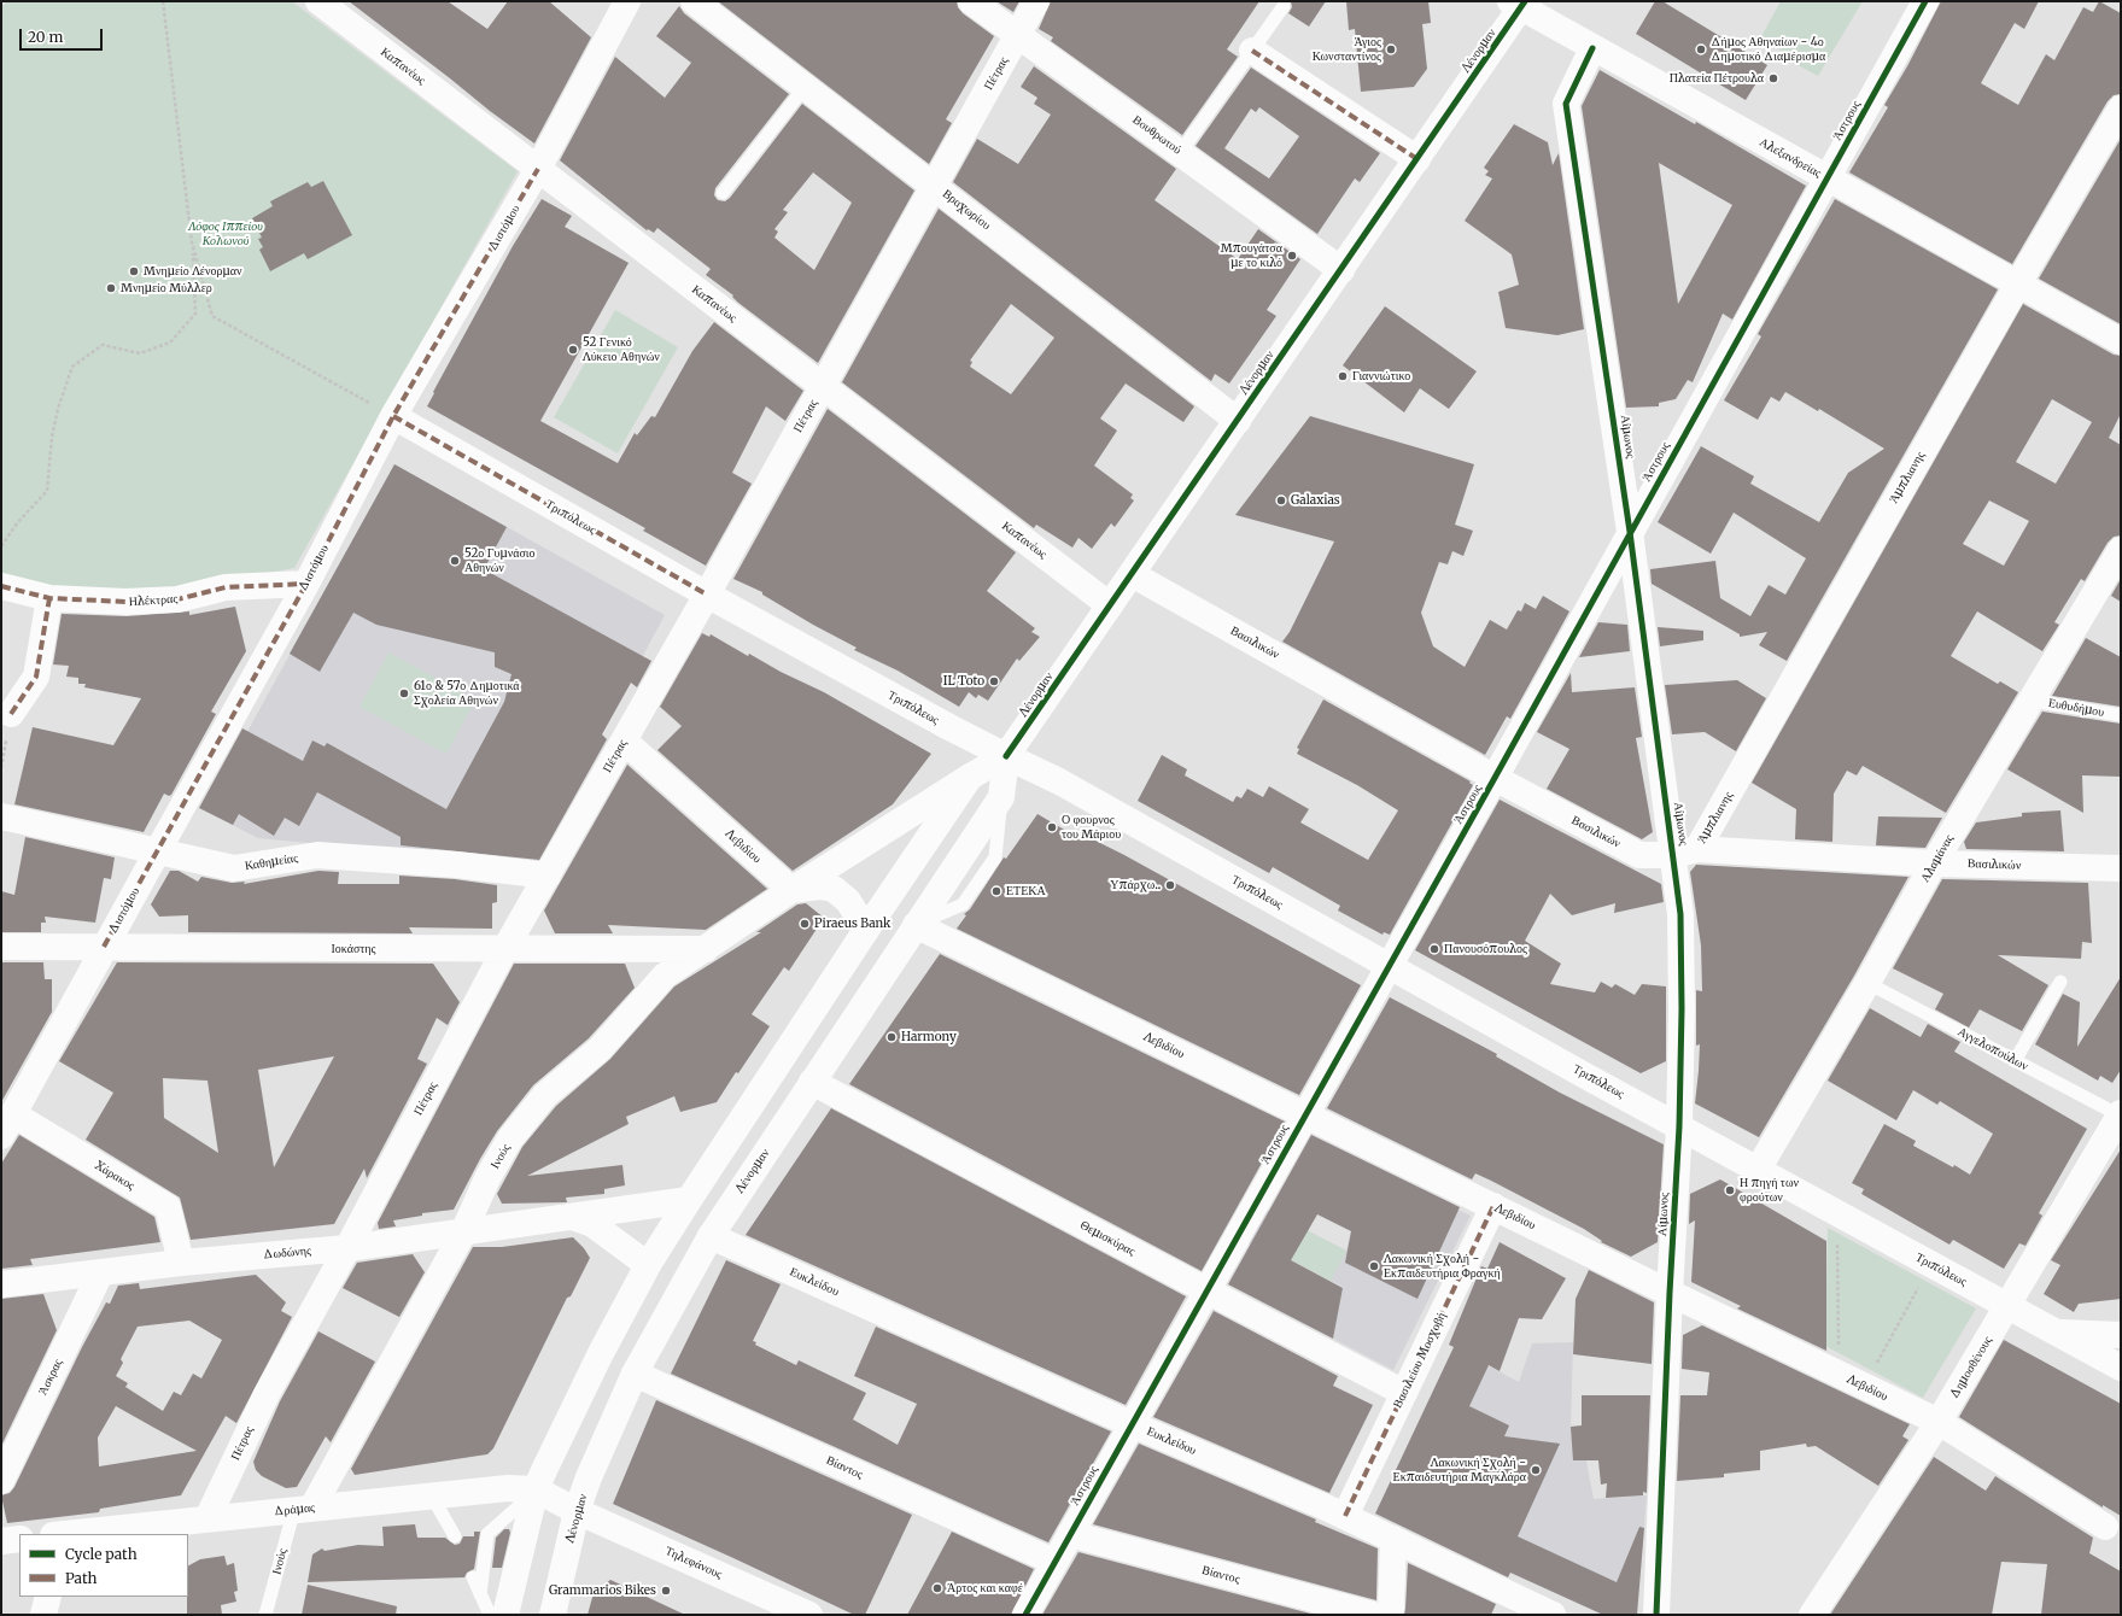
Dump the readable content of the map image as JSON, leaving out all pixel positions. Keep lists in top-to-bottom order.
{
  "streets": {
    "street": [
      "Λένορμαν",
      "Καπανέως",
      "Πέτρας",
      "Άστρους",
      "Βουθρωτού",
      "Αλεξανδρείας",
      "Βραχωρίου",
      "Διστόμου",
      "Αίμωνος",
      "Άμπλιανης",
      "Τριπόλεως",
      "Ηλέκτρας",
      "Βασιλικών",
      "Λεβιδίου",
      "Αλαμάνας",
      "Καθημείας",
      "Ιοκάστης",
      "Ινούς",
      "Χάρακος",
      "Θεμισκύρας",
      "Δωδώνης",
      "Ευκλείδου",
      "Βασιλείου Μοσχοβή",
      "Δημοσθένους",
      "Άσκρας",
      "Βίαντος",
      "Δράμας",
      "Τηλεφάνους"
    ],
    "lane": ["Ευθυδήμου", "Αγγελοπούλων"]
  },
  "crossings": [
    ["Λένορμαν", "Καπανέως"],
    ["Λένορμαν", "Βουθρωτού"],
    ["Λένορμαν", "Αλεξανδρείας"],
    ["Λένορμαν", "Βραχωρίου"],
    ["Λένορμαν", "Τριπόλεως"],
    ["Λένορμαν", "Βασιλικών"],
    ["Λένορμαν", "Λεβιδίου"],
    ["Λένορμαν", "Ινούς"],
    ["Λένορμαν", "Θεμισκύρας"],
    ["Λένορμαν", "Δωδώνης"],
    ["Λένορμαν", "Ευκλείδου"],
    ["Λένορμαν", "Βίαντος"],
    ["Λένορμαν", "Δράμας"],
    ["Λένορμαν", "Τηλεφάνους"],
    ["Καπανέως", "Πέτρας"],
    ["Καπανέως", "Διστόμου"],
    ["Πέτρας", "Βουθρωτού"],
    ["Πέτρας", "Βραχωρίου"],
    ["Πέτρας", "Τριπόλεως"],
    ["Πέτρας", "Λεβιδίου"],
    ["Πέτρας", "Καθημείας"],
    ["Πέτρας", "Ιοκάστης"],
    ["Πέτρας", "Δωδώνης"],
    ["Πέτρας", "Δράμας"],
    ["Άστρους", "Αλεξανδρείας"],
    ["Άστρους", "Αίμωνος"],
    ["Άστρους", "Τριπόλεως"],
    ["Άστρους", "Βασιλικών"],
    ["Άστρους", "Λεβιδίου"],
    ["Άστρους", "Θεμισκύρας"],
    ["Άστρους", "Ευκλείδου"],
    ["Άστρους", "Βίαντος"],
    ["Αλεξανδρείας", "Αίμωνος"],
    ["Αλεξανδρείας", "Άμπλιανης"],
    ["Διστόμου", "Τριπόλεως"],
    ["Διστόμου", "Ηλέκτρας"],
    ["Διστόμου", "Καθημείας"],
    ["Διστόμου", "Ιοκάστης"],
    ["Διστόμου", "Χάρακος"],
    ["Αίμωνος", "Άμπλιανης"],
    ["Αίμωνος", "Τριπόλεως"],
    ["Αίμωνος", "Βασιλικών"],
    ["Αίμωνος", "Λεβιδίου"],
    ["Άμπλιανης", "Βασιλικών"],
    ["Τριπόλεως", "Αλαμάνας"],
    ["Τριπόλεως", "Δημοσθένους"],
    ["Βασιλικών", "Αλαμάνας"],
    ["Ευθυδήμου", "Αλαμάνας"],
    ["Λεβιδίου", "Ινούς"],
    ["Λεβιδίου", "Βασιλείου Μοσχοβή"],
    ["Λεβιδίου", "Δημοσθένους"],
    ["Αλαμάνας", "Αγγελοπούλων"],
    ["Ιοκάστης", "Ινούς"],
    ["Αγγελοπούλων", "Δημοσθένους"],
    ["Ινούς", "Δωδώνης"],
    ["Ινούς", "Δράμας"],
    ["Χάρακος", "Δωδώνης"],
    ["Θεμισκύρας", "Βασιλείου Μοσχοβή"],
    ["Δωδώνης", "Άσκρας"],
    ["Ευκλείδου", "Βασιλείου Μοσχοβή"],
    ["Δράμας", "Τηλεφάνους"]
  ],
  "parks": ["Λόφος Ιππείου Κολωνού"],
  "places": [
    "Άγιος Κωνσταντίνος",
    "Δήμος Αθηναίων - 4ο Δημοτικό Διαμέρισμα",
    "Πλατεία Πέτρουλα",
    "Μπουγάτσα με το κιλό",
    "Μνημείο Λένορμαν",
    "Μνημείο Μύλλερ",
    "52 Γενικό Λύκειο Αθηνών",
    "Γιαννιώτικο",
    "Galaxias",
    "52ο Γυμνάσιο Αθηνών",
    "IL Toto",
    "61ο & 57ο Δημοτικά Σχολεία Αθηνών",
    "Ο φουρνος του Μάριου",
    "Υπάρχω..",
    "ΕΤΕΚΑ",
    "Piraeus Bank",
    "Πανουσόπουλος",
    "Harmony",
    "Η πηγή των φρούτων",
    "Λακωνική Σχολή - Εκπαιδευτήρια Φραγκή",
    "Λακωνική Σχολή - Εκπαιδευτήρια Μαγκλάρα",
    "Άρτος και καφέ",
    "Grammarios Bikes"
  ],
  "legend": ["Cycle path", "Path"],
  "scale_bar": "20 m"
}
